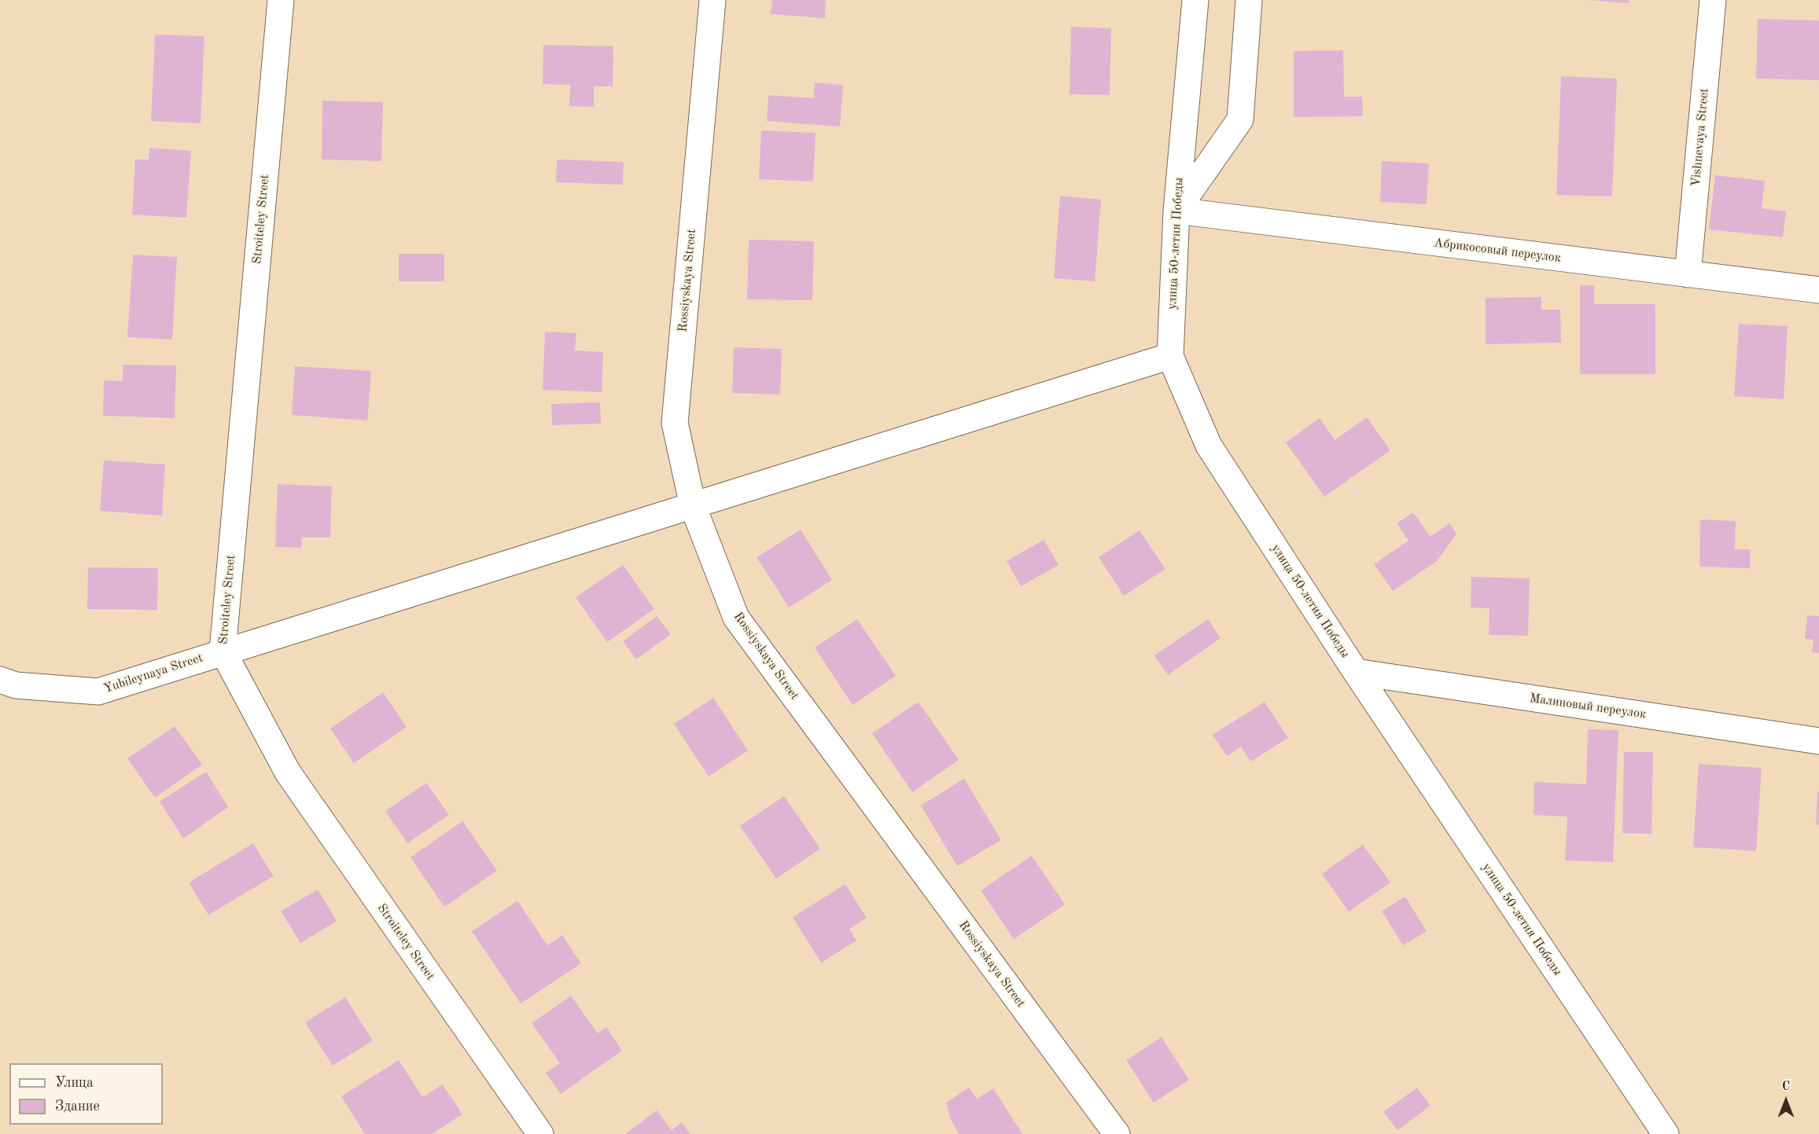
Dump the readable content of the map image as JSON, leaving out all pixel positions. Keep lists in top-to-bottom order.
{
  "streets": {
    "street": [
      "Vishnevaya Street",
      "Stroiteley Street",
      "улица 50-летия Победы",
      "Абрикосовый переулок",
      "Rossiyskaya Street",
      "Yubileynaya Street",
      "Малиновый переулок"
    ]
  },
  "crossings": [
    ["Vishnevaya Street", "Абрикосовый переулок"],
    ["Stroiteley Street", "Yubileynaya Street"],
    ["улица 50-летия Победы", "Абрикосовый переулок"],
    ["улица 50-летия Победы", "Yubileynaya Street"],
    ["улица 50-летия Победы", "Малиновый переулок"],
    ["Rossiyskaya Street", "Yubileynaya Street"]
  ],
  "legend": ["Улица", "Здание"],
  "north": "top"
}
